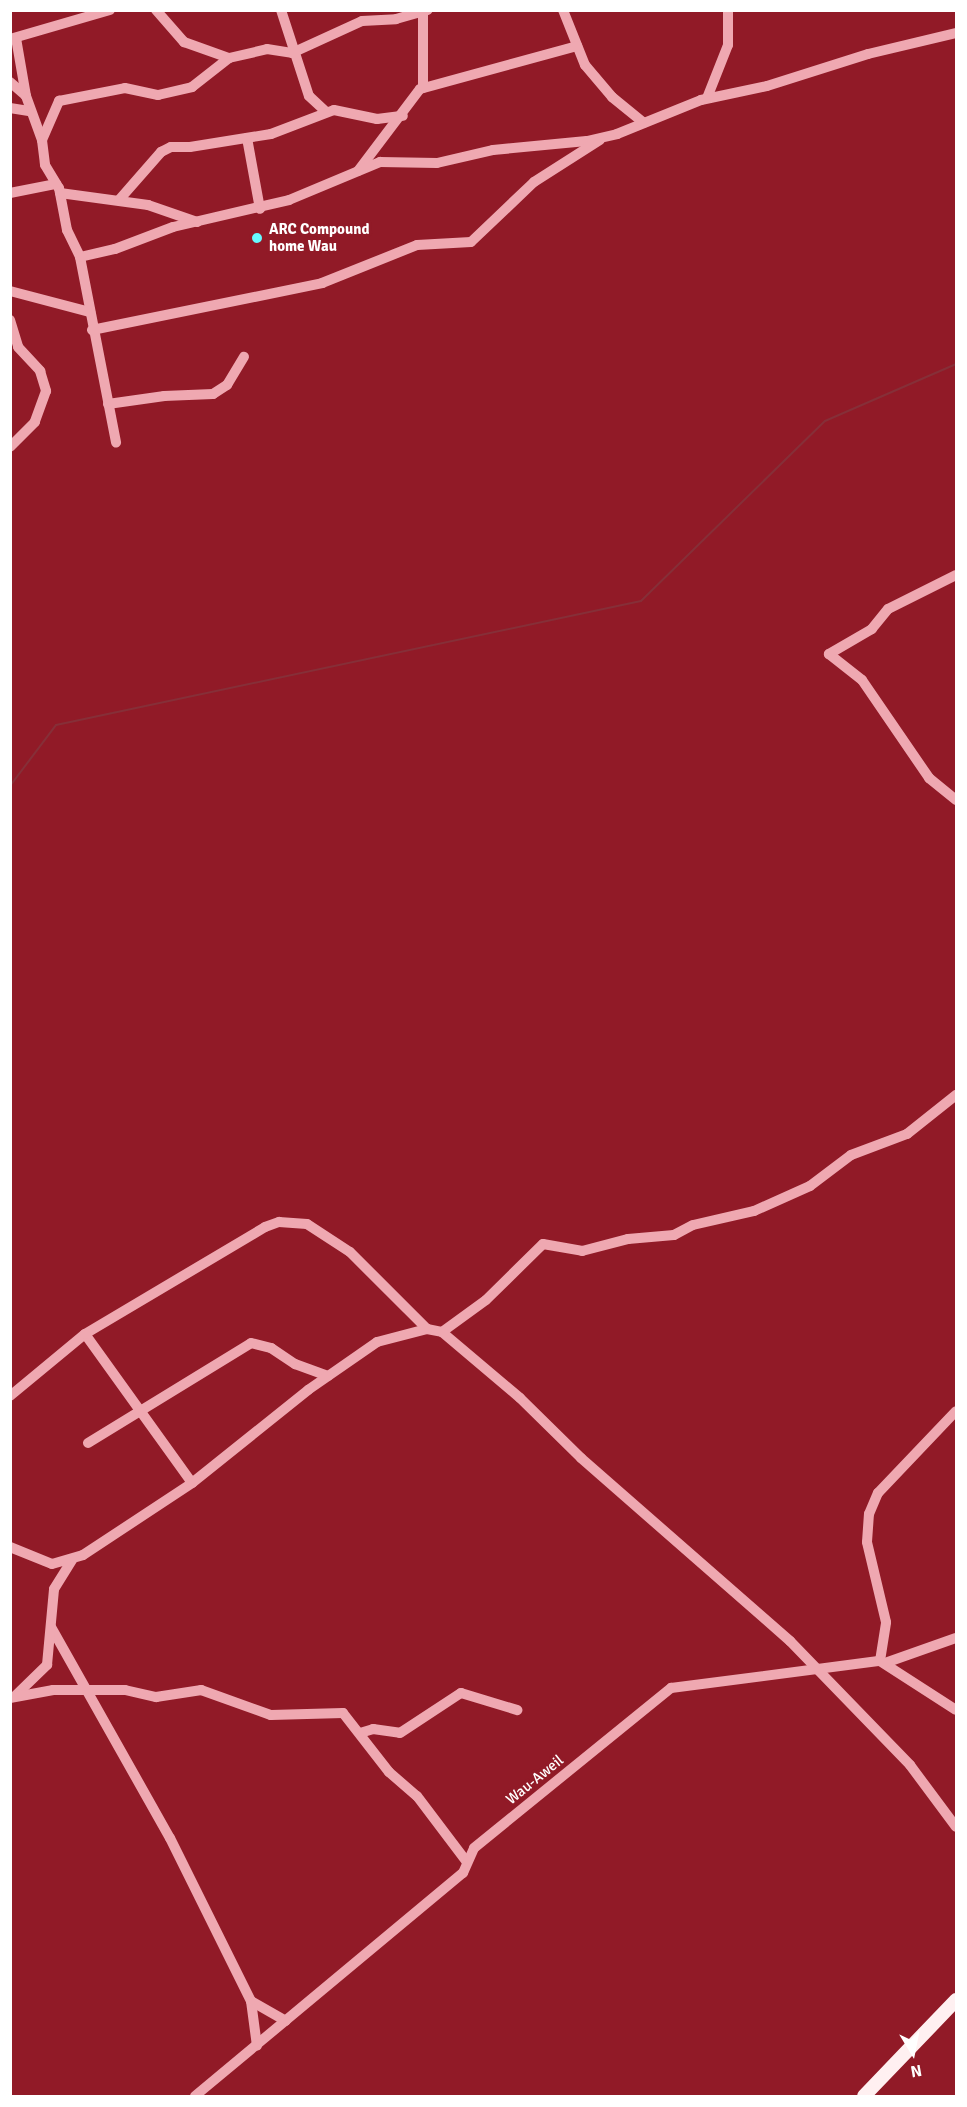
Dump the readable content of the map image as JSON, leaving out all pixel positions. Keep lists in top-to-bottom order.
{
  "streets": {
    "street": ["Wau-Aweil"]
  },
  "places": ["ARC Compound home Wau"],
  "north": "bottom"
}
